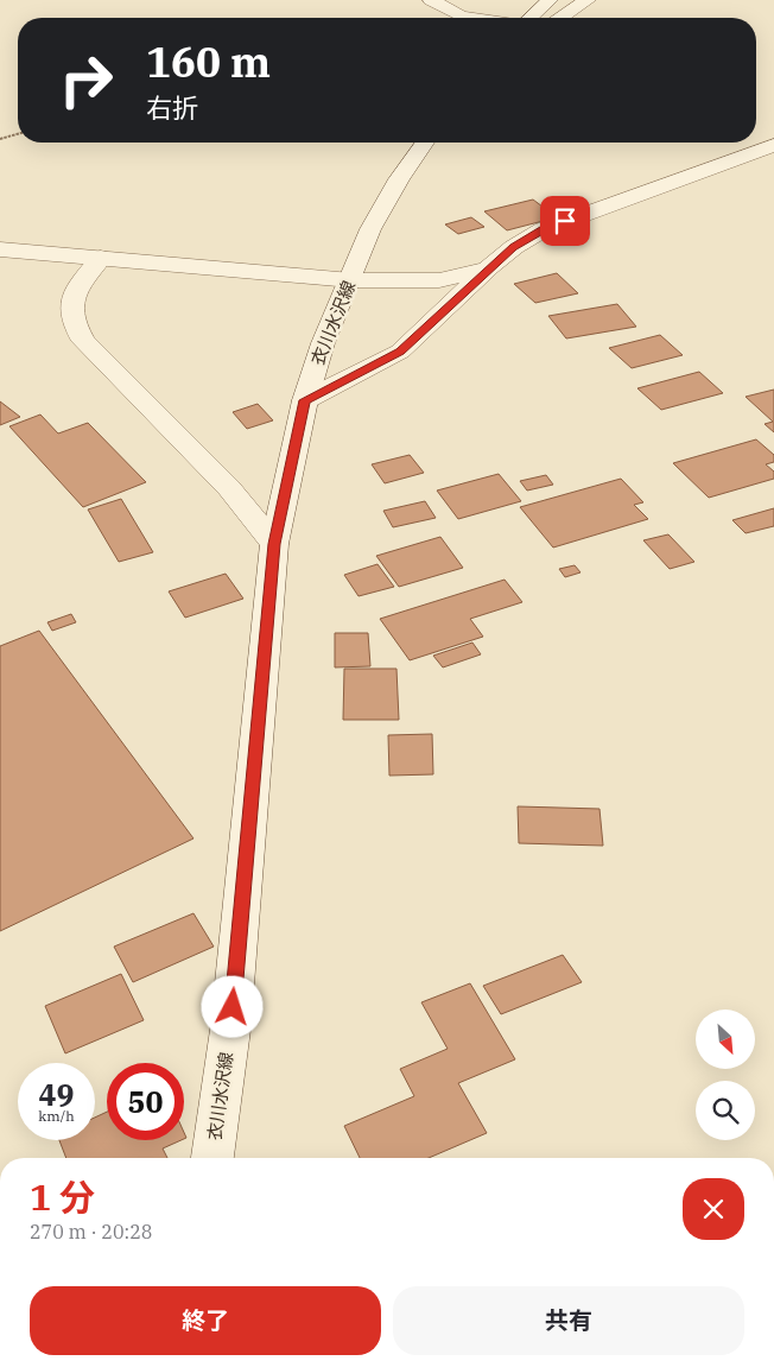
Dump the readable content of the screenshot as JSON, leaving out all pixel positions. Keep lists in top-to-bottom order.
{
  "streets": {
    "street": ["衣川水沢線"]
  },
  "north": "bottom right",
  "page": {
    "turn": ["160 m", "右折"],
    "speed": "49 km/h",
    "limit": "50",
    "heading": ["1 分", "270 m · 20:28"],
    "buttons": ["終了", "共有"]
  }
}
